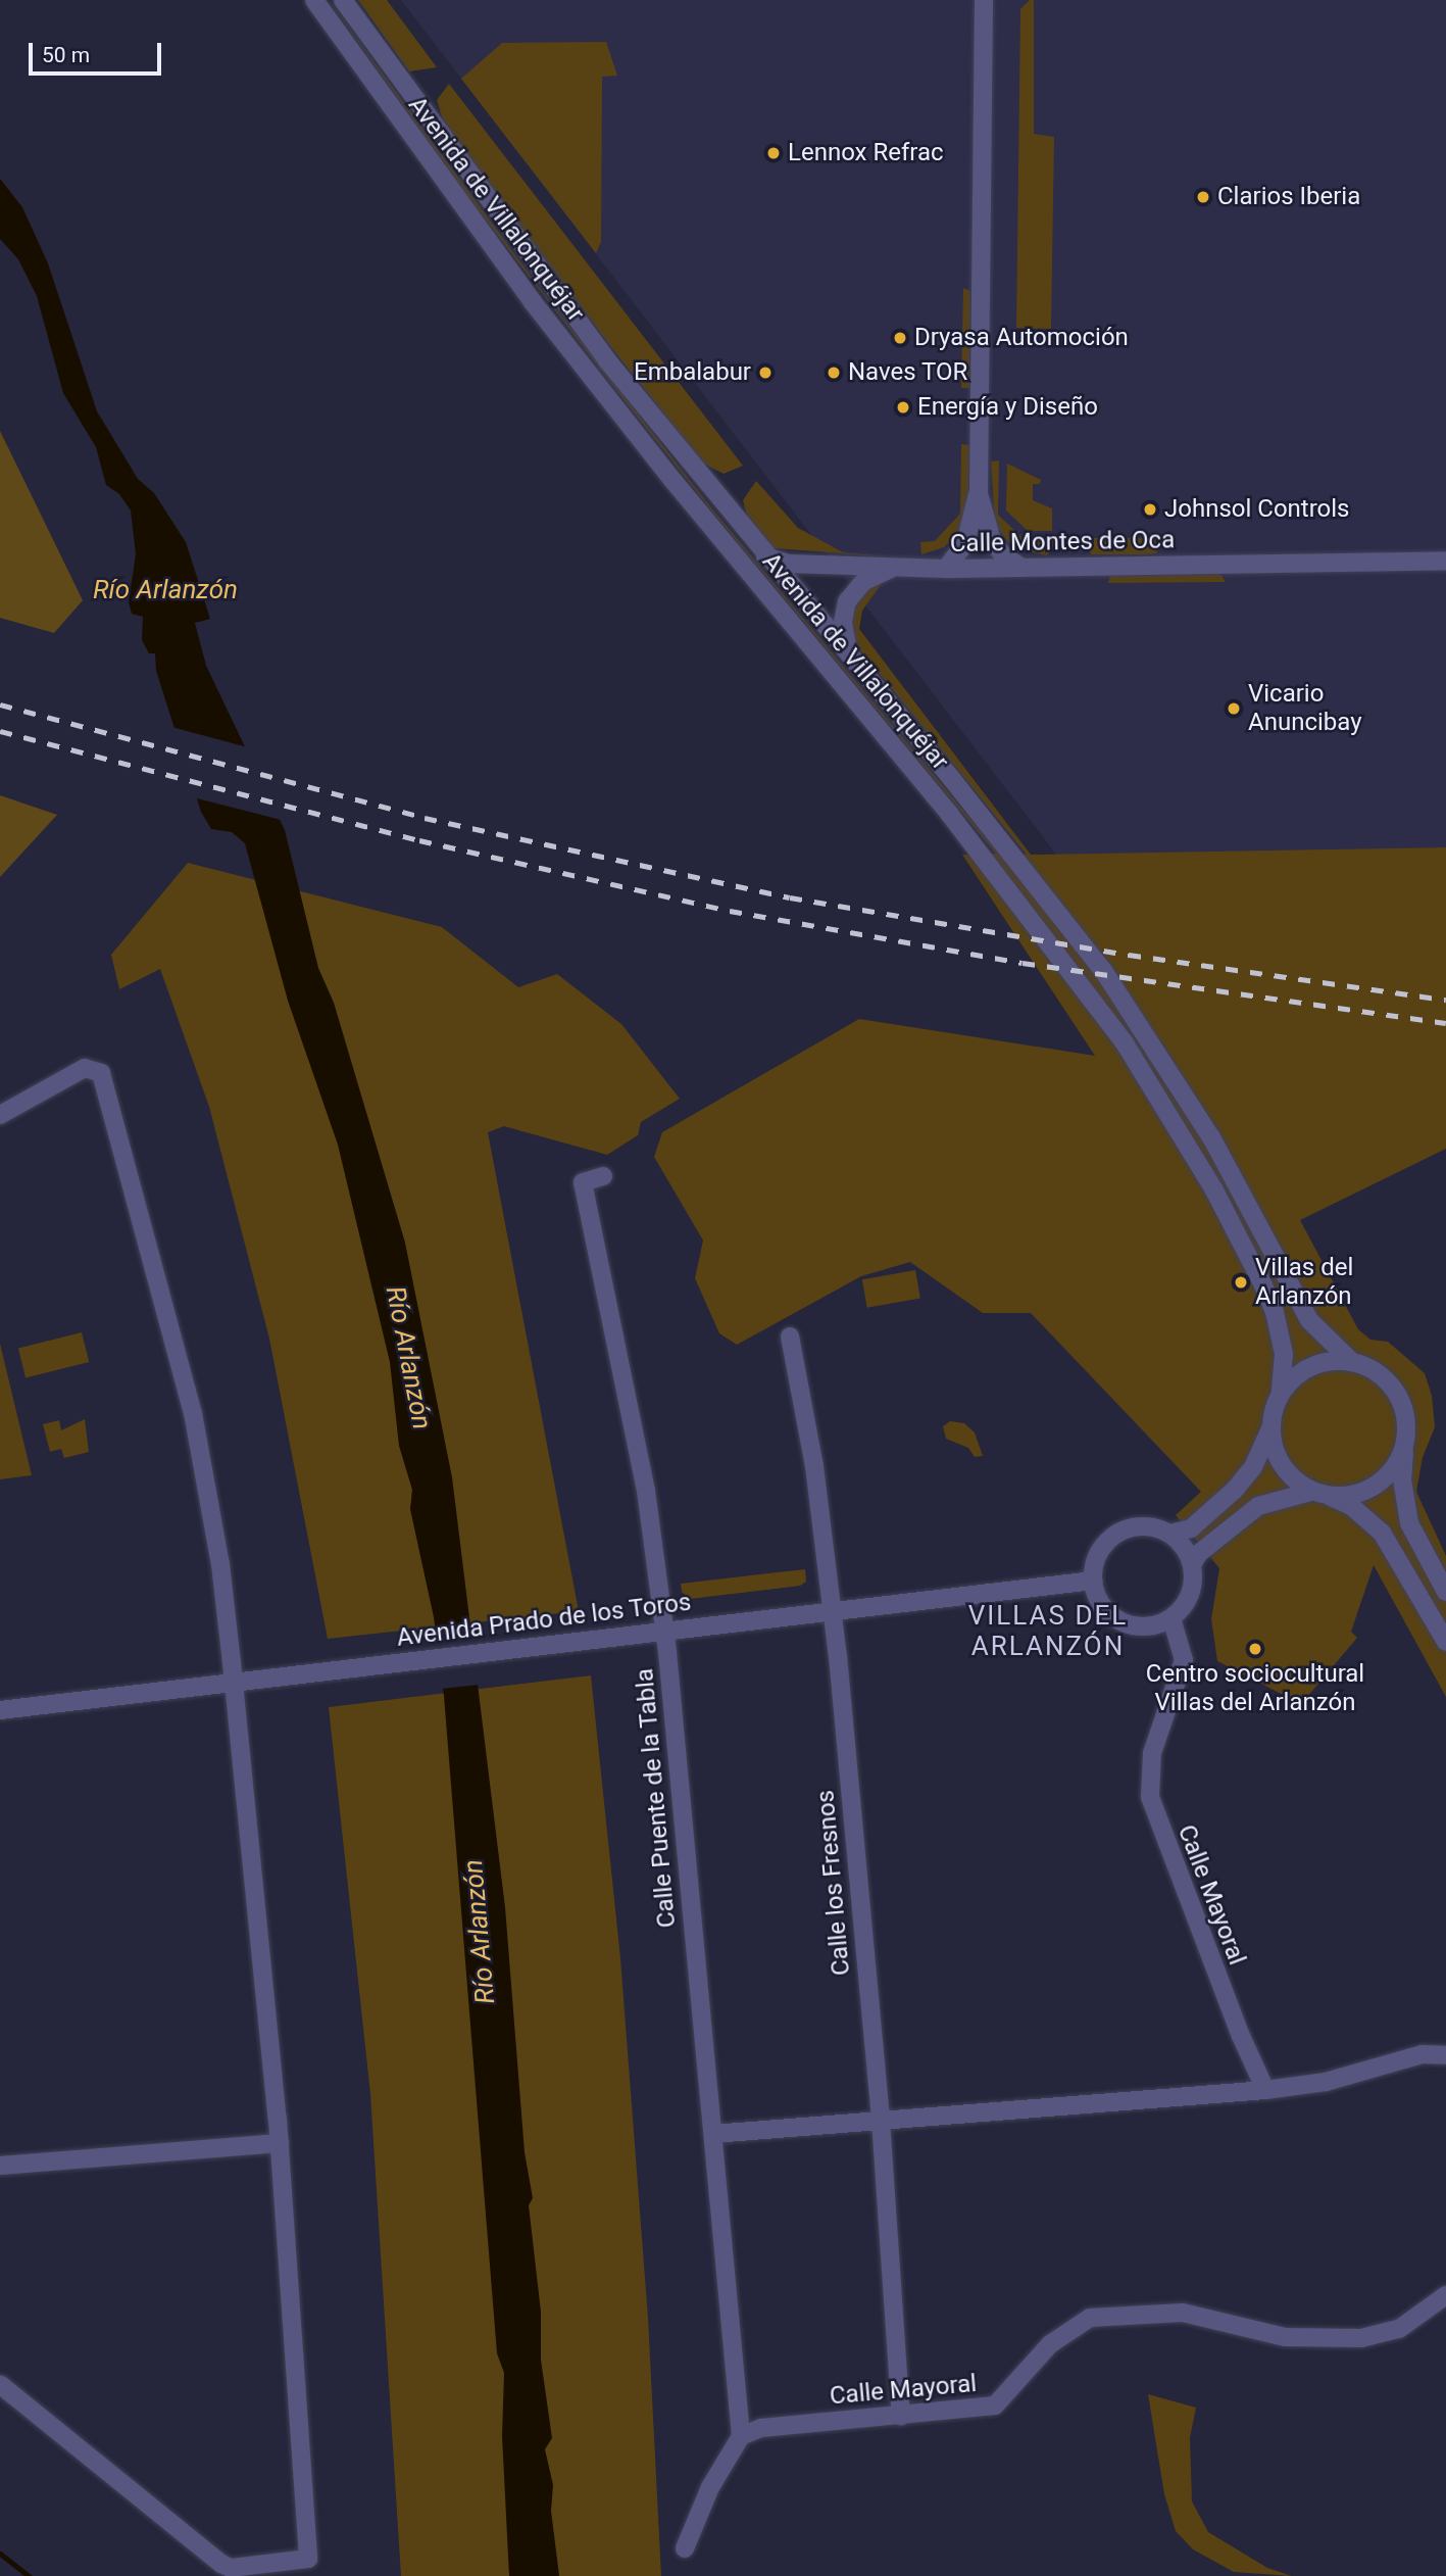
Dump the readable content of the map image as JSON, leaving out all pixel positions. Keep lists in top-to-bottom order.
{
  "streets": {
    "street": [
      "Avenida de Villalonquéjar",
      "Calle Montes de Oca",
      "Avenida Prado de los Toros",
      "Calle Puente de la Tabla",
      "Calle los Fresnos",
      "Calle Mayoral"
    ]
  },
  "crossings": [
    ["Avenida de Villalonquéjar", "Calle Montes de Oca"],
    ["Avenida Prado de los Toros", "Calle Puente de la Tabla"],
    ["Avenida Prado de los Toros", "Calle los Fresnos"],
    ["Avenida Prado de los Toros", "Calle Mayoral"],
    ["Calle Puente de la Tabla", "Calle Mayoral"],
    ["Calle los Fresnos", "Calle Mayoral"]
  ],
  "districts": ["VILLAS DEL ARLANZÓN"],
  "water": ["Río Arlanzón"],
  "places": [
    "Lennox Refrac",
    "Clarios Iberia",
    "Dryasa Automoción",
    "Embalabur",
    "Naves TOR",
    "Energía y Diseño",
    "Johnsol Controls",
    "Vicario Anuncibay",
    "Villas del Arlanzón",
    "Centro sociocultural Villas del Arlanzón"
  ],
  "scale_bar": "50 m"
}
